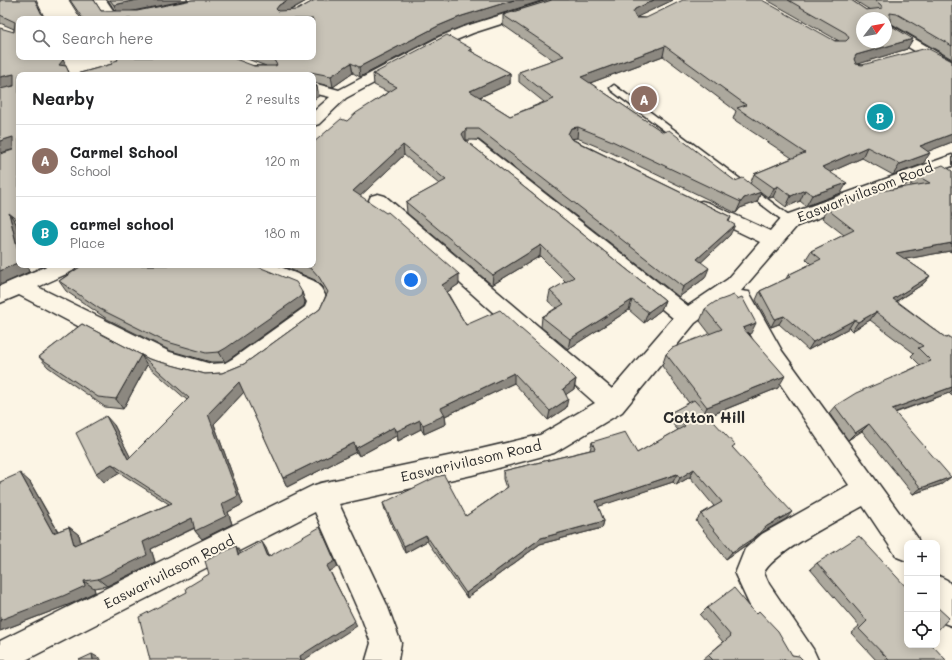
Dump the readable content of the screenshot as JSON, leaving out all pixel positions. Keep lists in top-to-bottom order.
{
  "streets": {
    "street": ["Easwarivilasom Road"]
  },
  "districts": ["Cotton Hill"],
  "north": "top right",
  "page": {
    "search": "Search here",
    "heading": ["Nearby", "2 results"],
    "pins": ["A", "B"],
    "list": [
      {
        "mark": "A",
        "name": "Carmel School",
        "note": "School",
        "value": "120 m"
      },
      {
        "mark": "B",
        "name": "carmel school",
        "note": "Place",
        "value": "180 m"
      }
    ],
    "map_buttons": ["+", "−"]
  }
}
